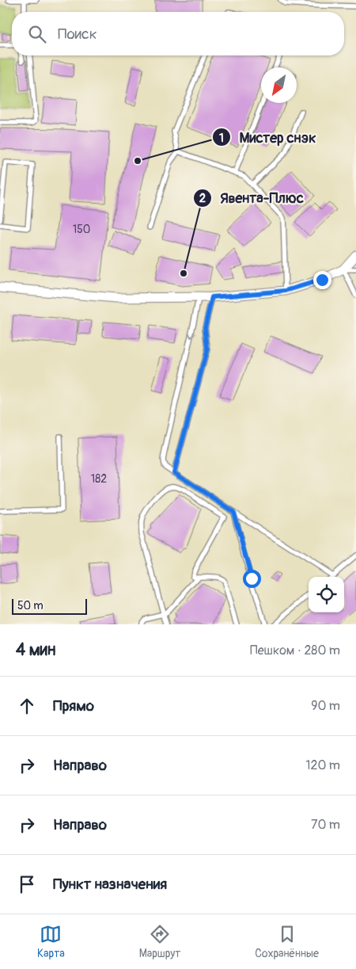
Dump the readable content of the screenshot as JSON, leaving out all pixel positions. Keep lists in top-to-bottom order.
{
  "places": ["Мистер снэк", "Явента-Плюс"],
  "house_numbers": ["150", "182"],
  "scale_bar": "50 m",
  "north": "bottom left",
  "page": {
    "search": "Поиск",
    "scale": "50 m",
    "heading": ["4 мин", "Пешком · 280 m"],
    "list": [
      ["Прямо", "90 m"],
      ["Направо", "120 m"],
      ["Направо", "70 m"],
      "Пункт назначения"
    ],
    "nav": ["Карта", "Маршрут", "Сохранённые"]
  }
}
